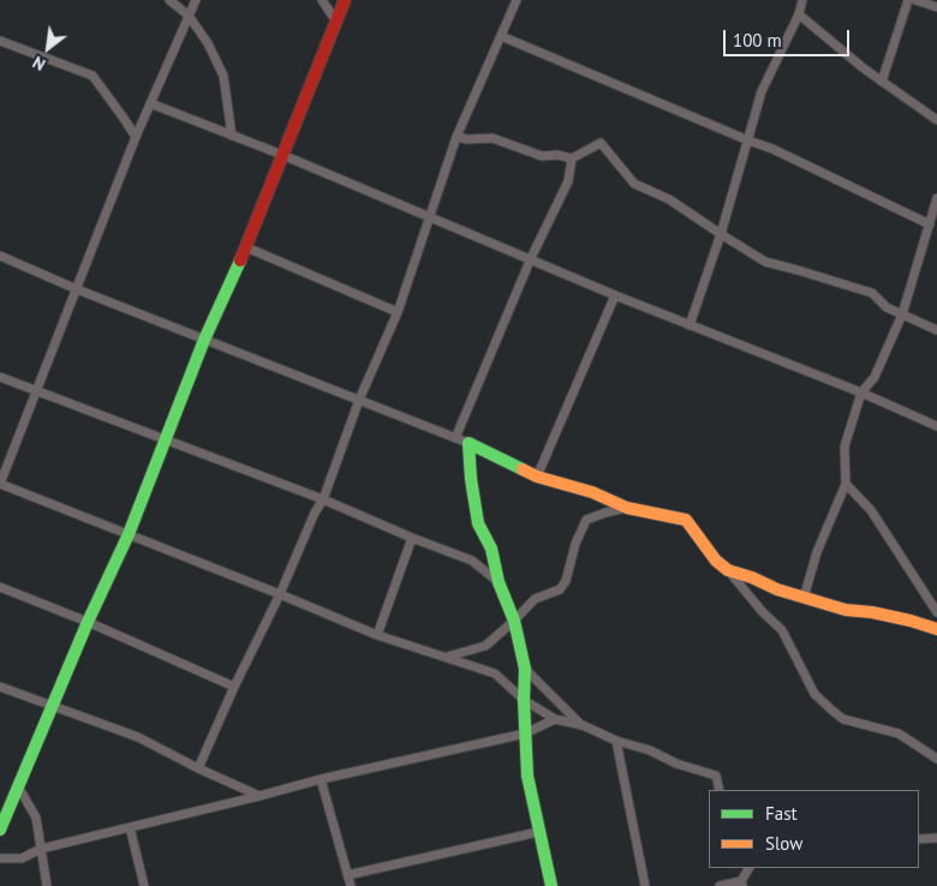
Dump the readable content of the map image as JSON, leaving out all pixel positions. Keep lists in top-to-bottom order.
{
  "legend": ["Fast", "Slow"],
  "scale_bar": "100 m",
  "north": "bottom left"
}
